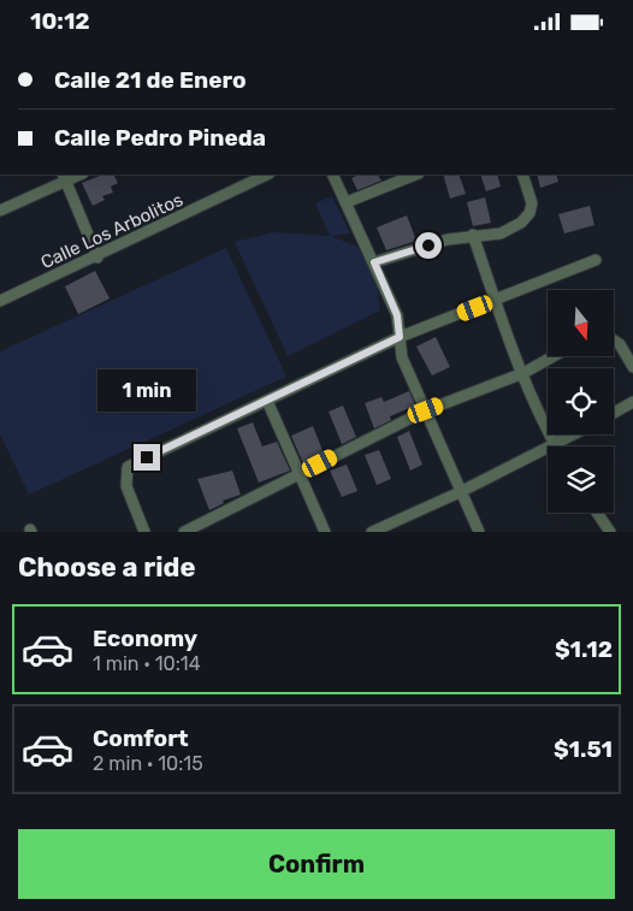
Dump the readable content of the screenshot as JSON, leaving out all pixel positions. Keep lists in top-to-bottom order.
{
  "streets": {
    "street": ["Calle Los Arbolitos"]
  },
  "north": "bottom",
  "page": {
    "status": "10:12",
    "banner": ["Calle 21 de Enero", "Calle Pedro Pineda"],
    "bubble": "1 min",
    "heading": "Choose a ride",
    "list": [
      {
        "name": "Economy",
        "note": "1 min · 10:14",
        "value": "$1.12"
      },
      {
        "name": "Comfort",
        "note": "2 min · 10:15",
        "value": "$1.51"
      }
    ],
    "buttons": "Confirm"
  }
}
